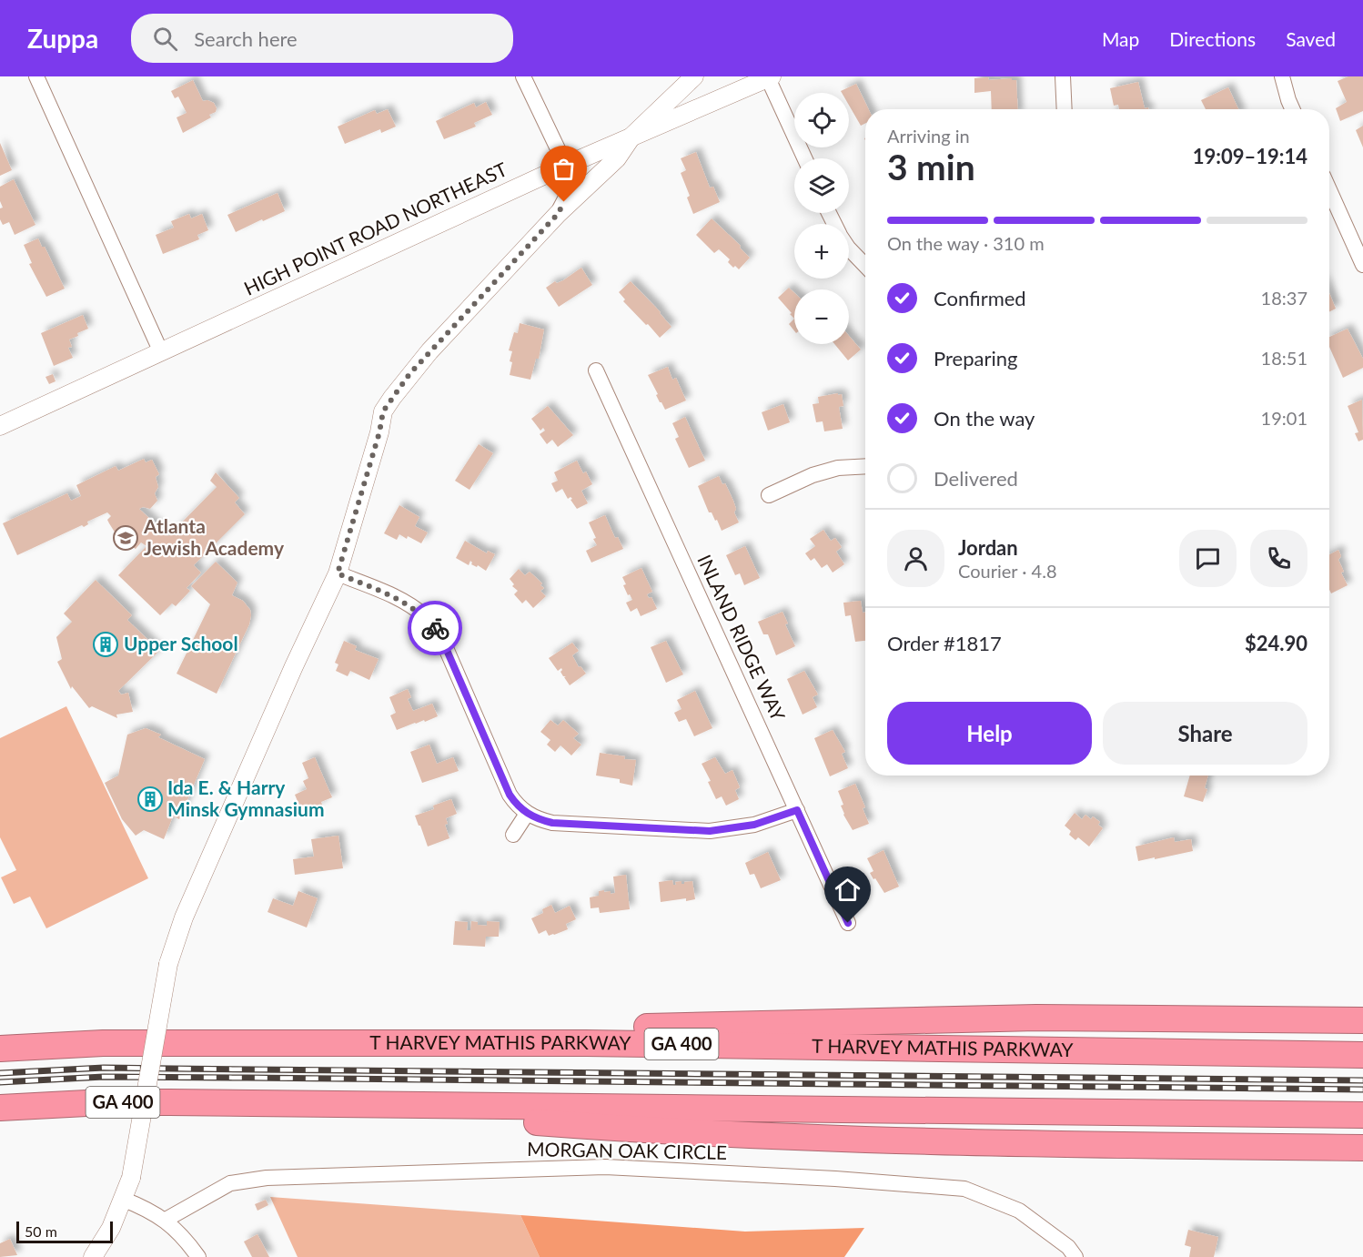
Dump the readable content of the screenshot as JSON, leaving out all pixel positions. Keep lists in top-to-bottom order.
{
  "streets": {
    "highway": ["T HARVEY MATHIS PARKWAY", "GA 400"],
    "street": ["HIGH POINT ROAD NORTHEAST", "INLAND RIDGE WAY", "MORGAN OAK CIRCLE"]
  },
  "places": {
    "school or university": ["Atlanta Jewish Academy"],
    "building": ["Upper School", "Ida E. & Harry Minsk Gymnasium"]
  },
  "scale_bar": "50 m",
  "page": {
    "header": "Zuppa",
    "search": "Search here",
    "nav": ["Map", "Directions", "Saved"],
    "map_buttons": ["+", "−"],
    "heading": ["3 min", "Arriving in", "19:09–19:14"],
    "panel": [
      "Jordan",
      "Courier · 4.8",
      "Order #1817",
      "$24.90"
    ],
    "bar": "On the way · 310 m",
    "list": [
      ["Confirmed", "18:37"],
      ["Preparing", "18:51"],
      ["On the way", "19:01"],
      "Delivered"
    ],
    "buttons": ["Help", "Share"],
    "scale": "50 m"
  }
}
